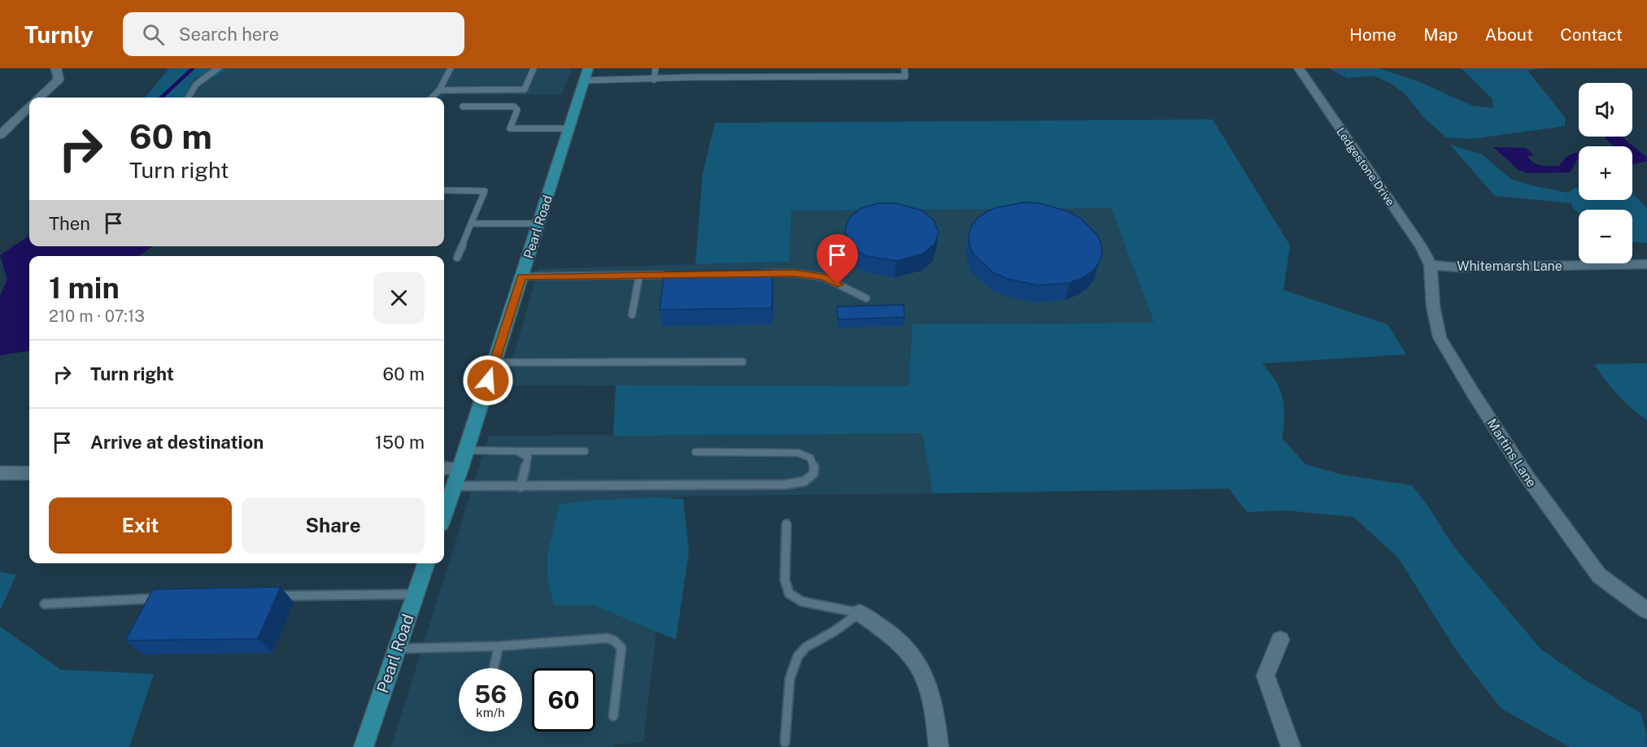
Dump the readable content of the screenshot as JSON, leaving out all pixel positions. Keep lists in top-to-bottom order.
{
  "streets": {
    "main road": ["Pearl Road"],
    "street": ["Ledgestone Drive", "Whitemarsh Lane", "Martins Lane"]
  },
  "crossings": [
    ["Ledgestone Drive", "Whitemarsh Lane"],
    ["Ledgestone Drive", "Martins Lane"],
    ["Whitemarsh Lane", "Martins Lane"]
  ],
  "page": {
    "header": "Turnly",
    "search": "Search here",
    "nav": [
      "Home",
      "Map",
      "About",
      "Contact"
    ],
    "map_buttons": ["+", "−"],
    "turn": ["60 m", "Turn right"],
    "then": "Then",
    "heading": ["1 min", "210 m · 07:13"],
    "list": [
      {
        "name": "Turn right",
        "value": "60 m"
      },
      {
        "name": "Arrive at destination",
        "value": "150 m"
      }
    ],
    "buttons": ["Exit", "Share"],
    "speed": "56 km/h",
    "limit": "60"
  }
}
